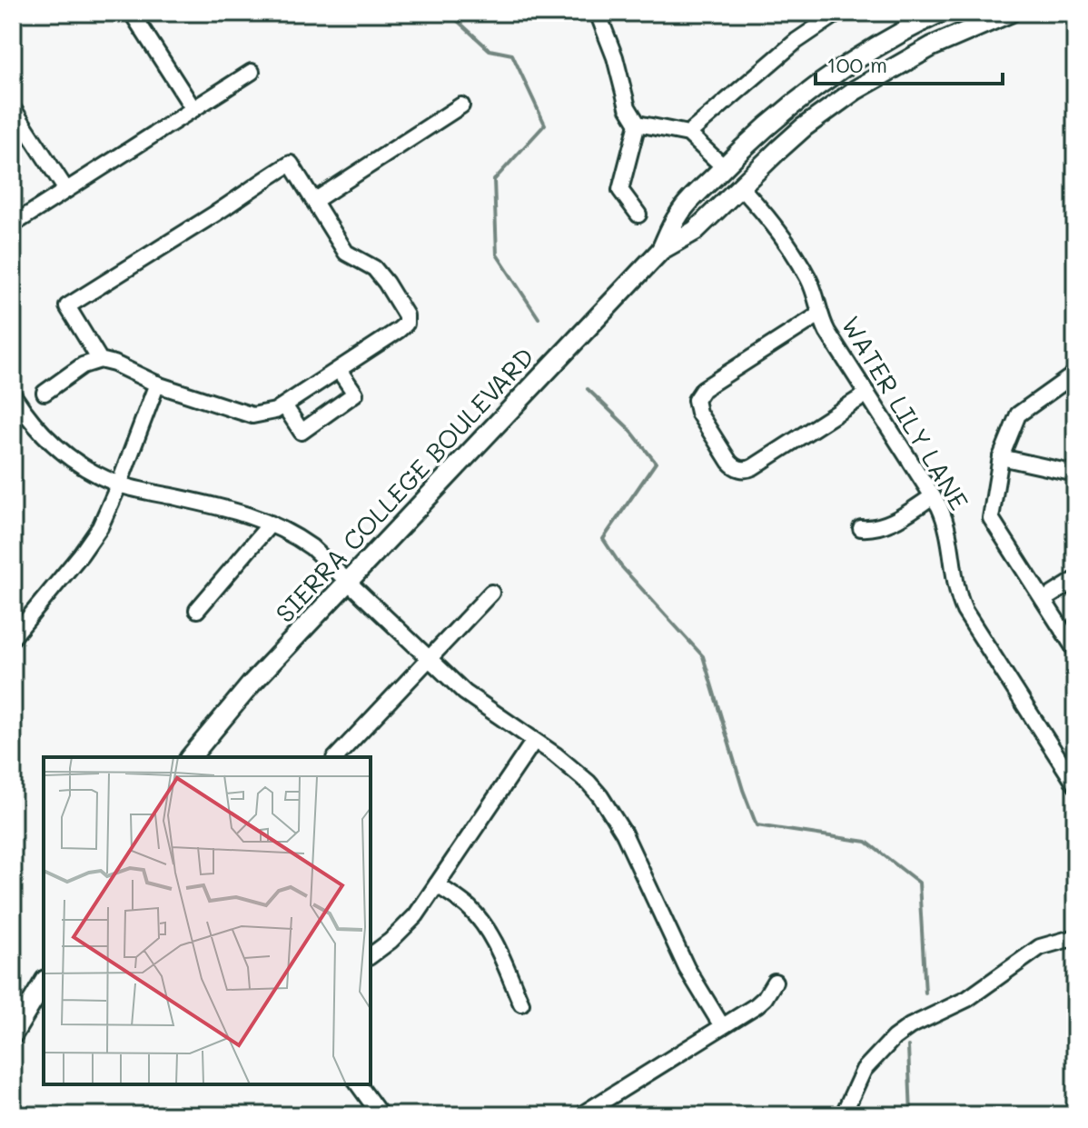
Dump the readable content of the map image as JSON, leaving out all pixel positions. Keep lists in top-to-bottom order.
{
  "streets": {
    "main road": ["SIERRA COLLEGE BOULEVARD"],
    "street": ["WATER LILY LANE"]
  },
  "crossings": [
    ["WATER LILY LANE", "SIERRA COLLEGE BOULEVARD"]
  ],
  "scale_bar": "100 m"
}
